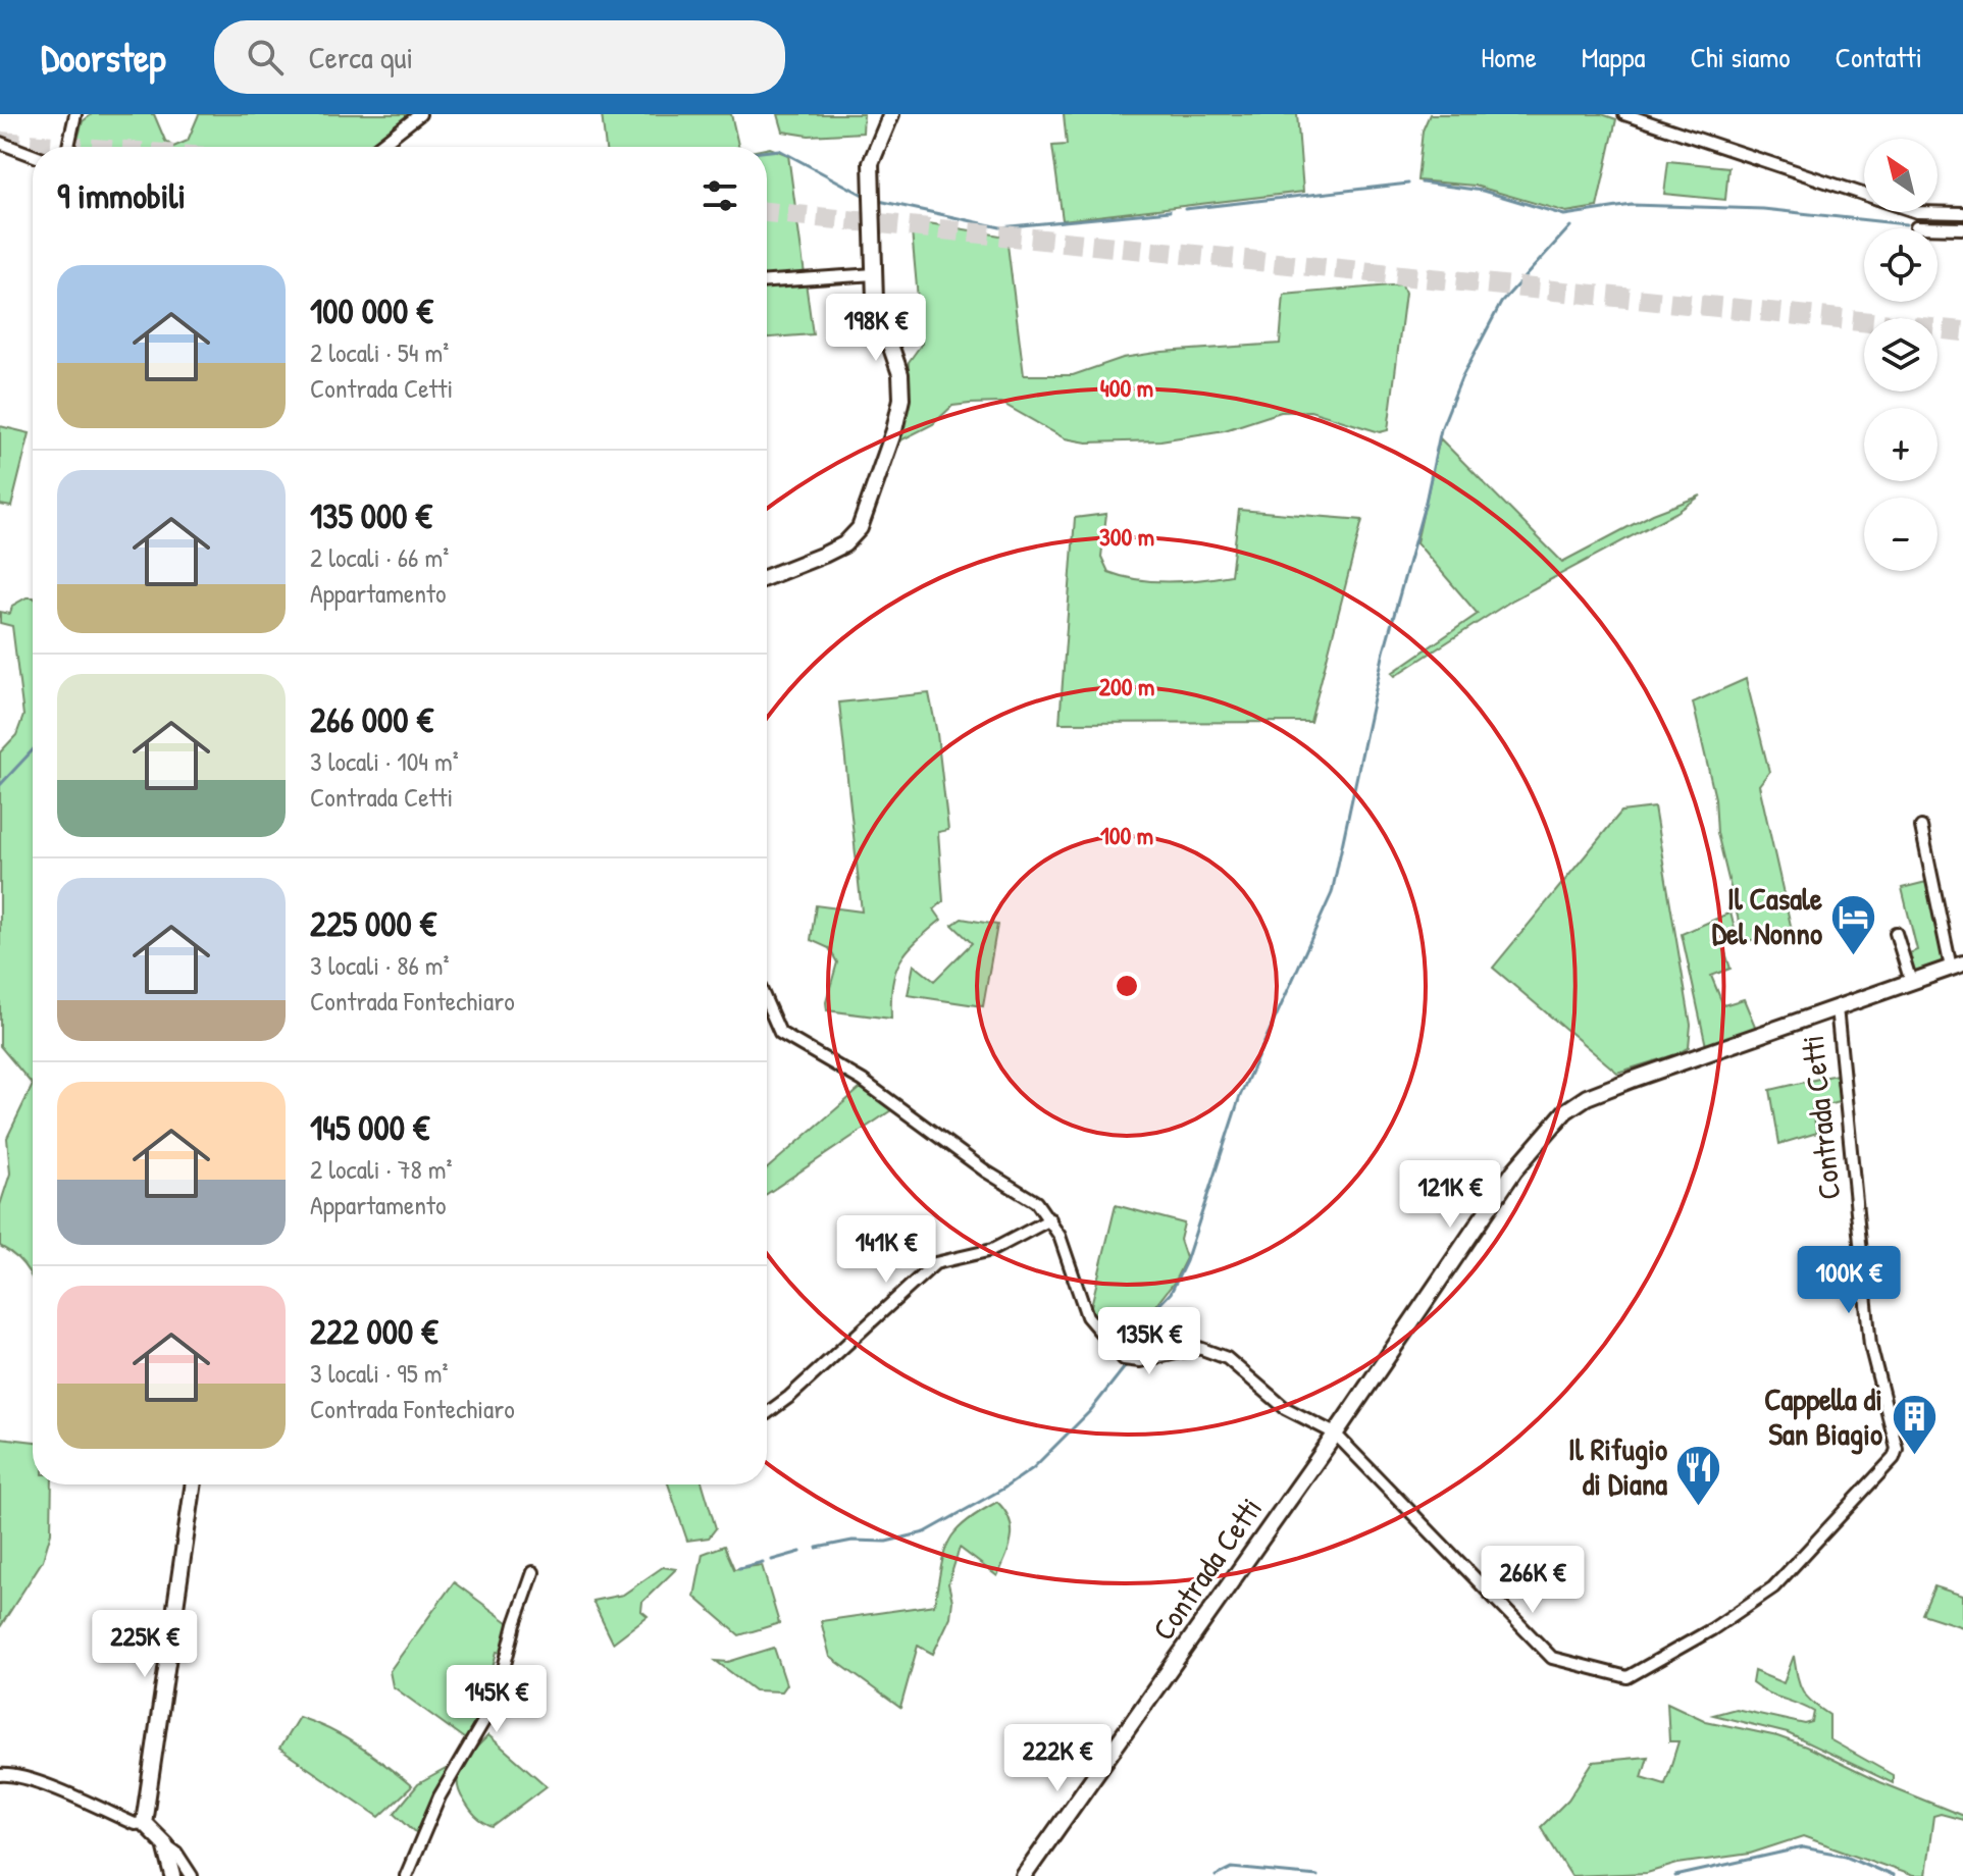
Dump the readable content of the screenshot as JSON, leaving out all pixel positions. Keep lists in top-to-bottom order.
{
  "streets": {
    "main road": ["Contrada Cetti"]
  },
  "places": {
    "hotel": ["Il Casale Del Nonno"],
    "building": ["Cappella di San Biagio"],
    "restaurant": ["Il Rifugio di Diana"]
  },
  "north": "top left",
  "page": {
    "header": "Doorstep",
    "search": "Cerca qui",
    "nav": [
      "Home",
      "Mappa",
      "Chi siamo",
      "Contatti"
    ],
    "map_buttons": ["+", "−"],
    "heading": "9 immobili",
    "list": [
      {
        "name": "100 000 €",
        "note": "2 locali · 54 m² · Contrada Cetti"
      },
      {
        "name": "135 000 €",
        "note": "2 locali · 66 m² · Appartamento"
      },
      {
        "name": "266 000 €",
        "note": "3 locali · 104 m² · Contrada Cetti"
      },
      {
        "name": "225 000 €",
        "note": "3 locali · 86 m² · Contrada Fontechiaro"
      },
      {
        "name": "145 000 €",
        "note": "2 locali · 78 m² · Appartamento"
      },
      {
        "name": "222 000 €",
        "note": "3 locali · 95 m² · Contrada Fontechiaro"
      }
    ],
    "price": [
      "198K €",
      "121K €",
      "141K €",
      "100K €",
      "135K €",
      "266K €",
      "225K €",
      "145K €",
      "222K €"
    ]
  },
  "rings": [
    "400 m",
    "300 m",
    "200 m",
    "100 m"
  ]
}
